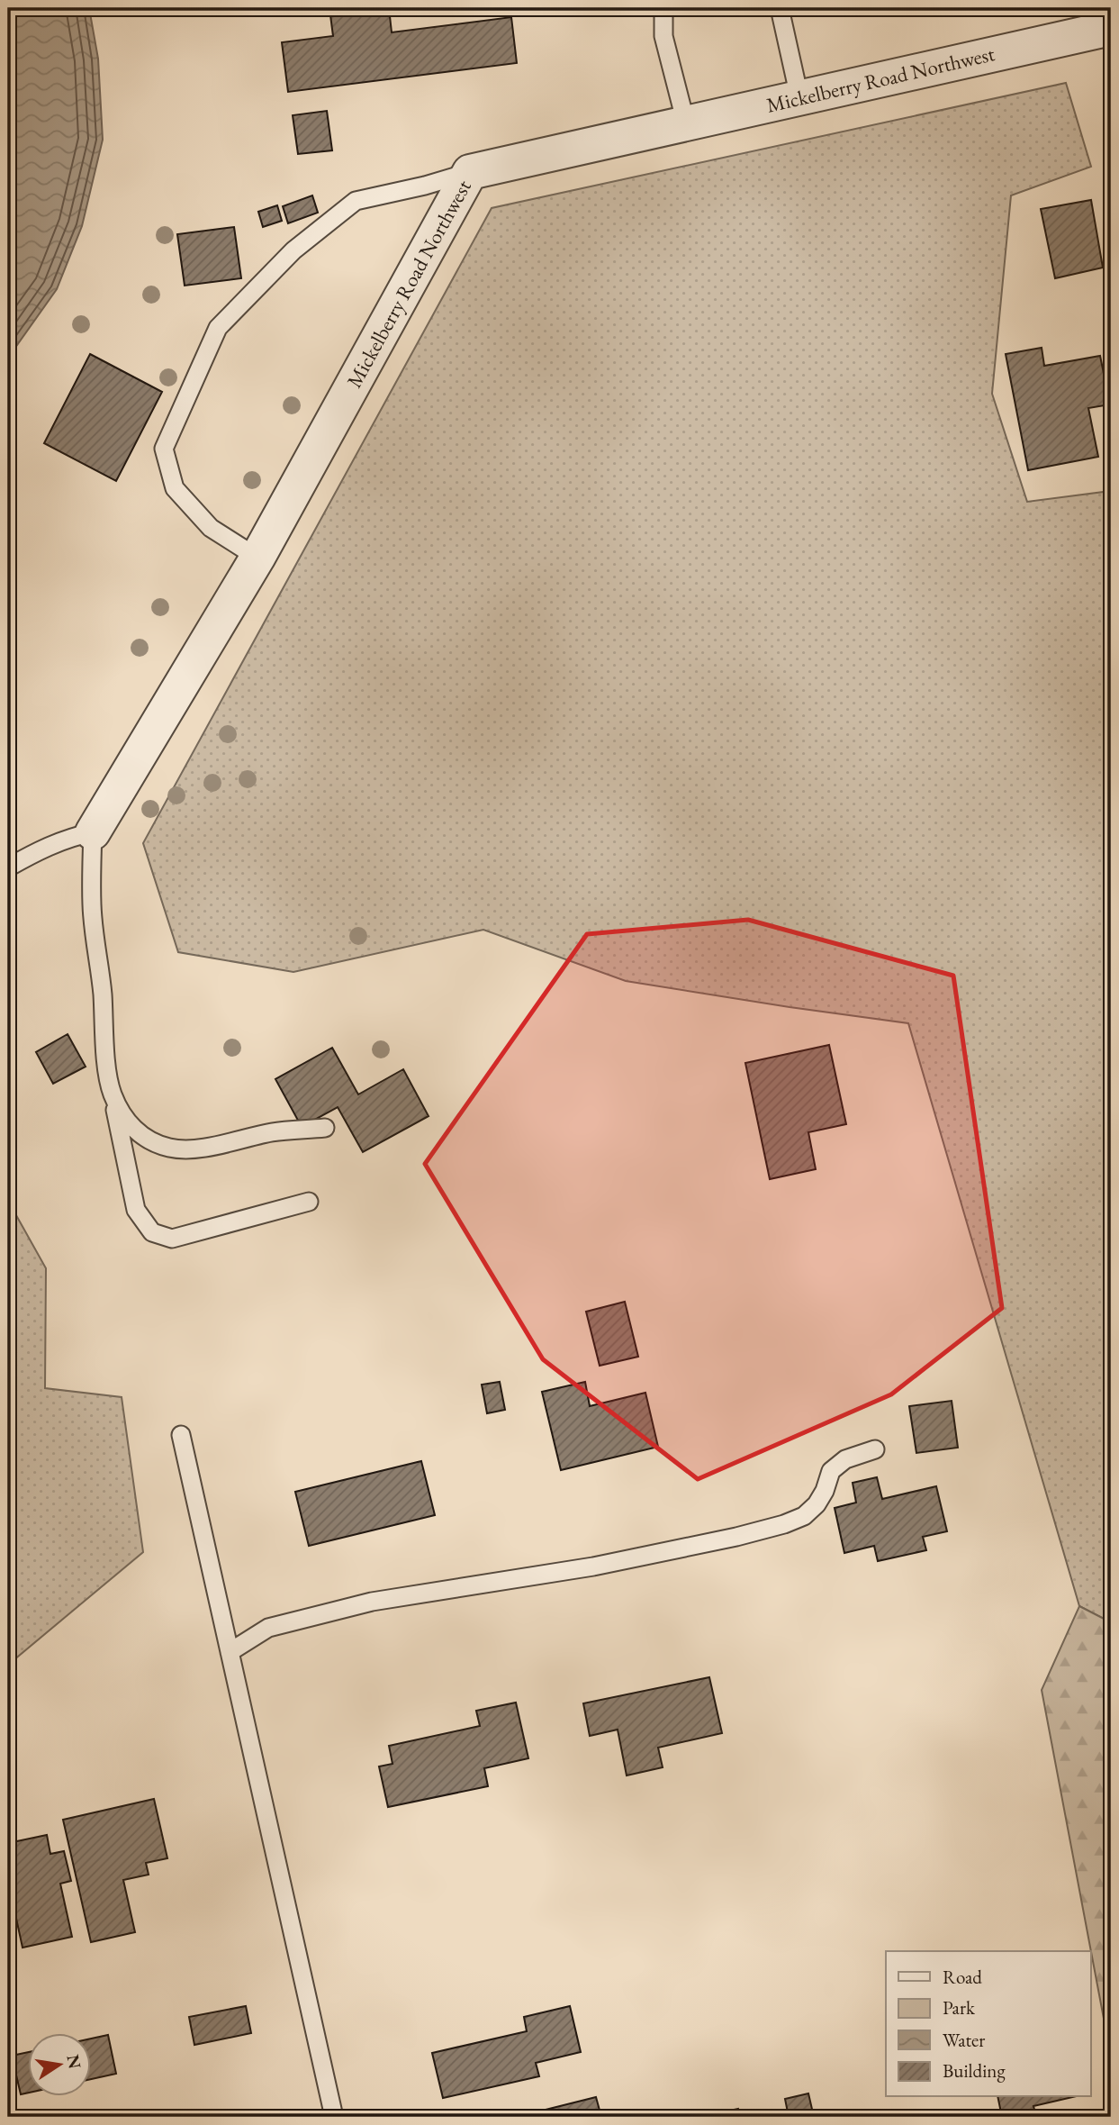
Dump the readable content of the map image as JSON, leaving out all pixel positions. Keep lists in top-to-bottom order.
{
  "streets": {
    "street": ["Mickelberry Road Northwest"]
  },
  "legend": [
    "Road",
    "Park",
    "Water",
    "Building"
  ],
  "north": "right"
}
